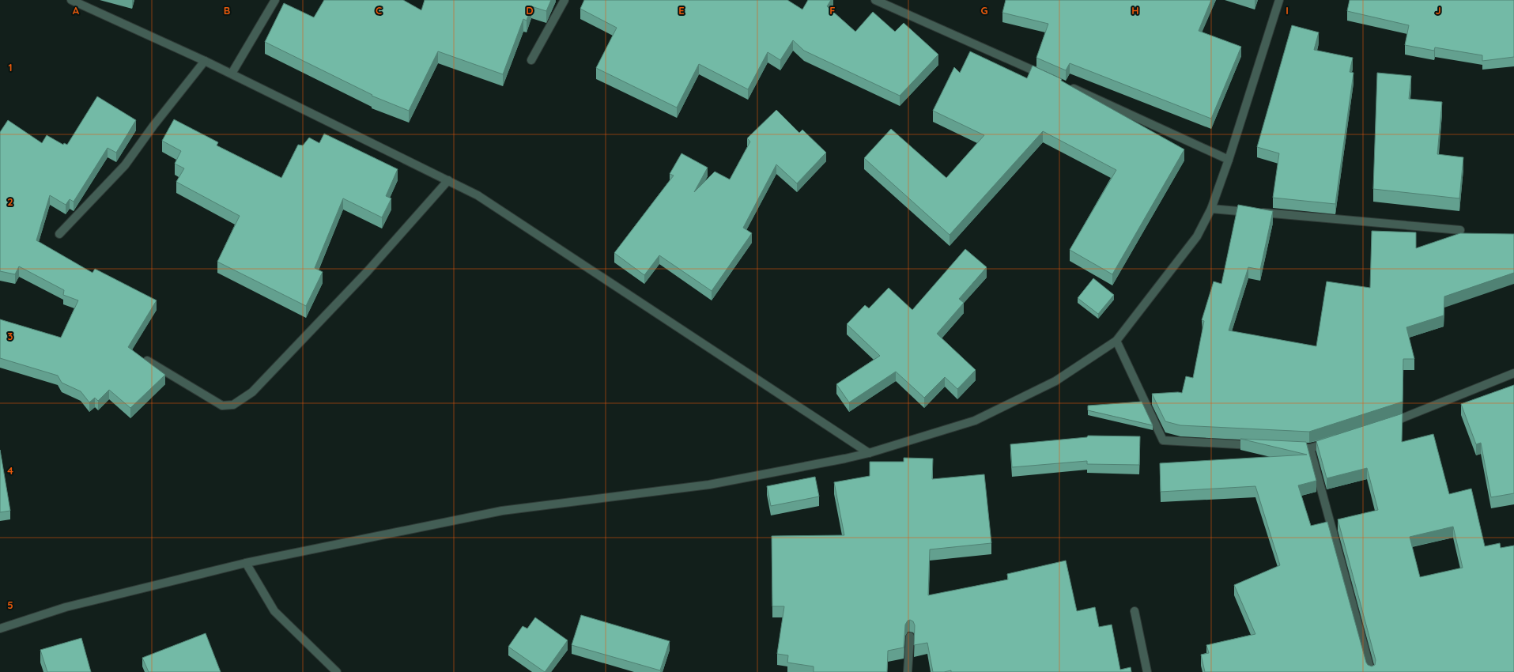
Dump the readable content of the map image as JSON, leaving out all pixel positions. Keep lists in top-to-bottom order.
{
  "grid": {
    "columns": [
      "A",
      "B",
      "C",
      "D",
      "E",
      "F",
      "G",
      "H",
      "I",
      "J"
    ],
    "rows": [
      "1",
      "2",
      "3",
      "4",
      "5"
    ]
  }
}
